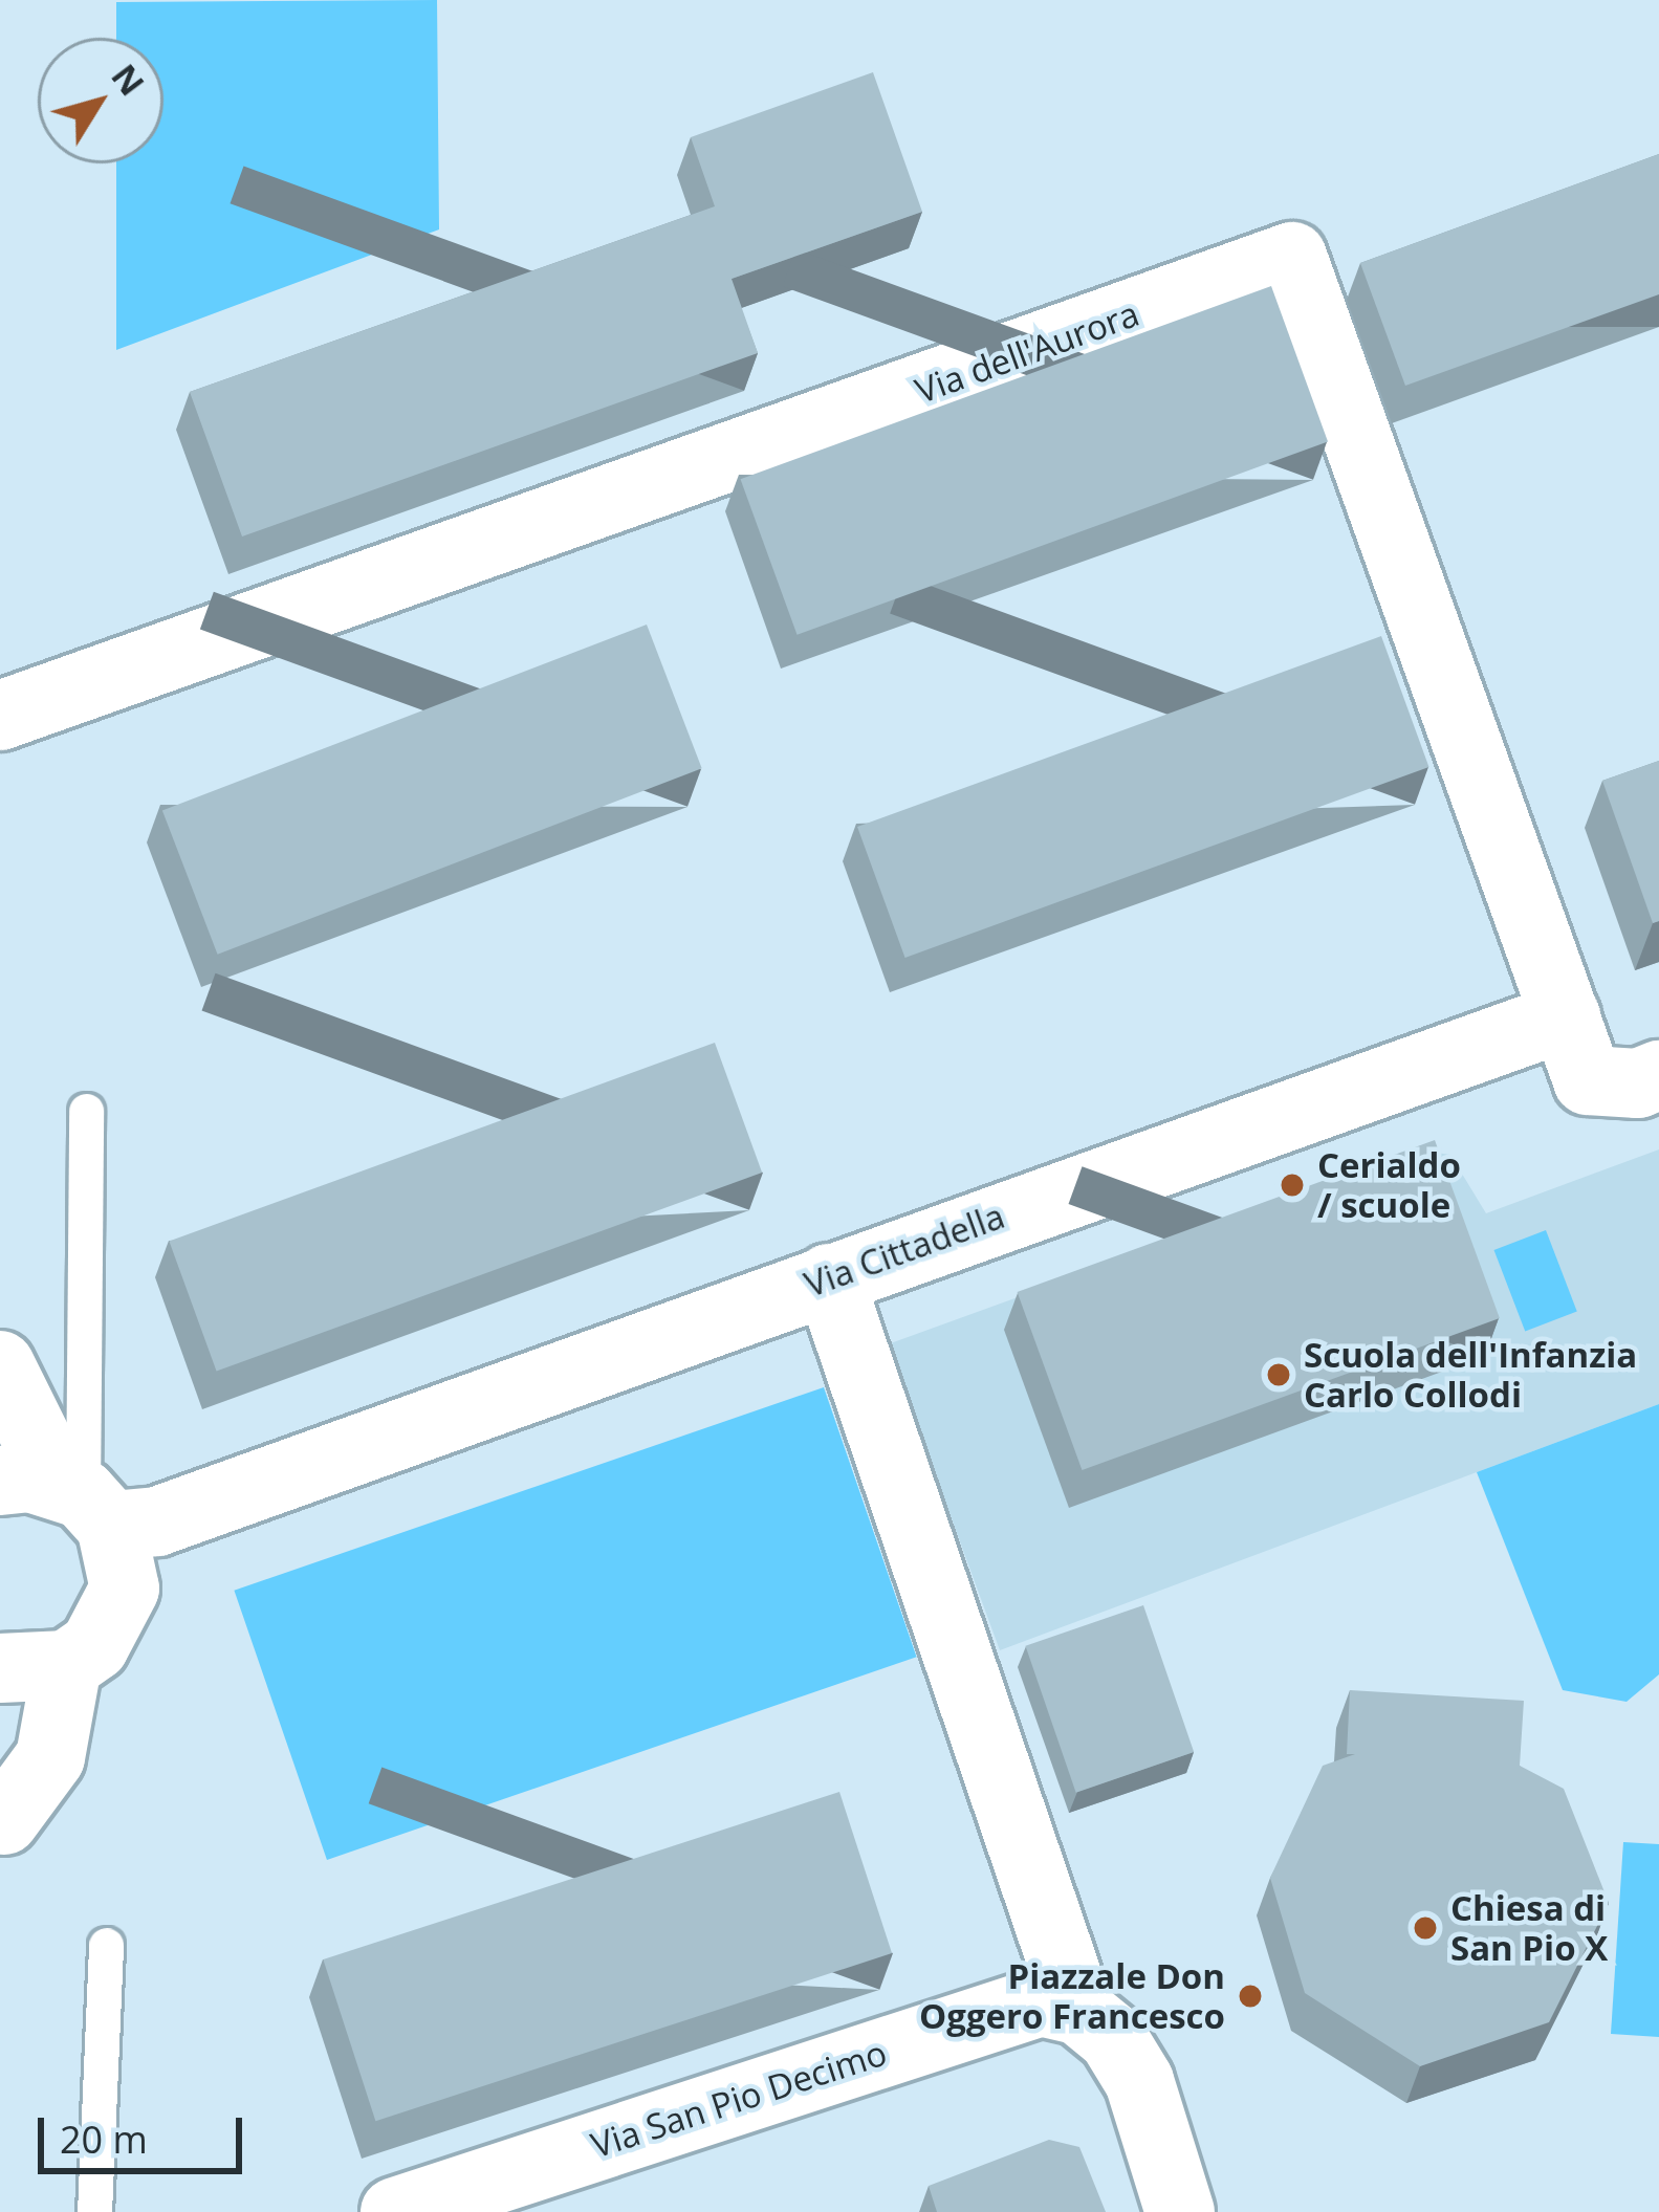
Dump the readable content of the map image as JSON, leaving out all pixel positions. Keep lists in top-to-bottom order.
{
  "streets": {
    "street": ["Via dell'Aurora", "Via Cittadella", "Via San Pio Decimo"]
  },
  "crossings": [
    ["Via dell'Aurora", "Via Cittadella"]
  ],
  "places": [
    "Cerialdo / scuole",
    "Scuola dell'Infanzia Carlo Collodi",
    "Chiesa di San Pio X",
    "Piazzale Don Oggero Francesco"
  ],
  "scale_bar": "20 m",
  "north": "top right"
}
